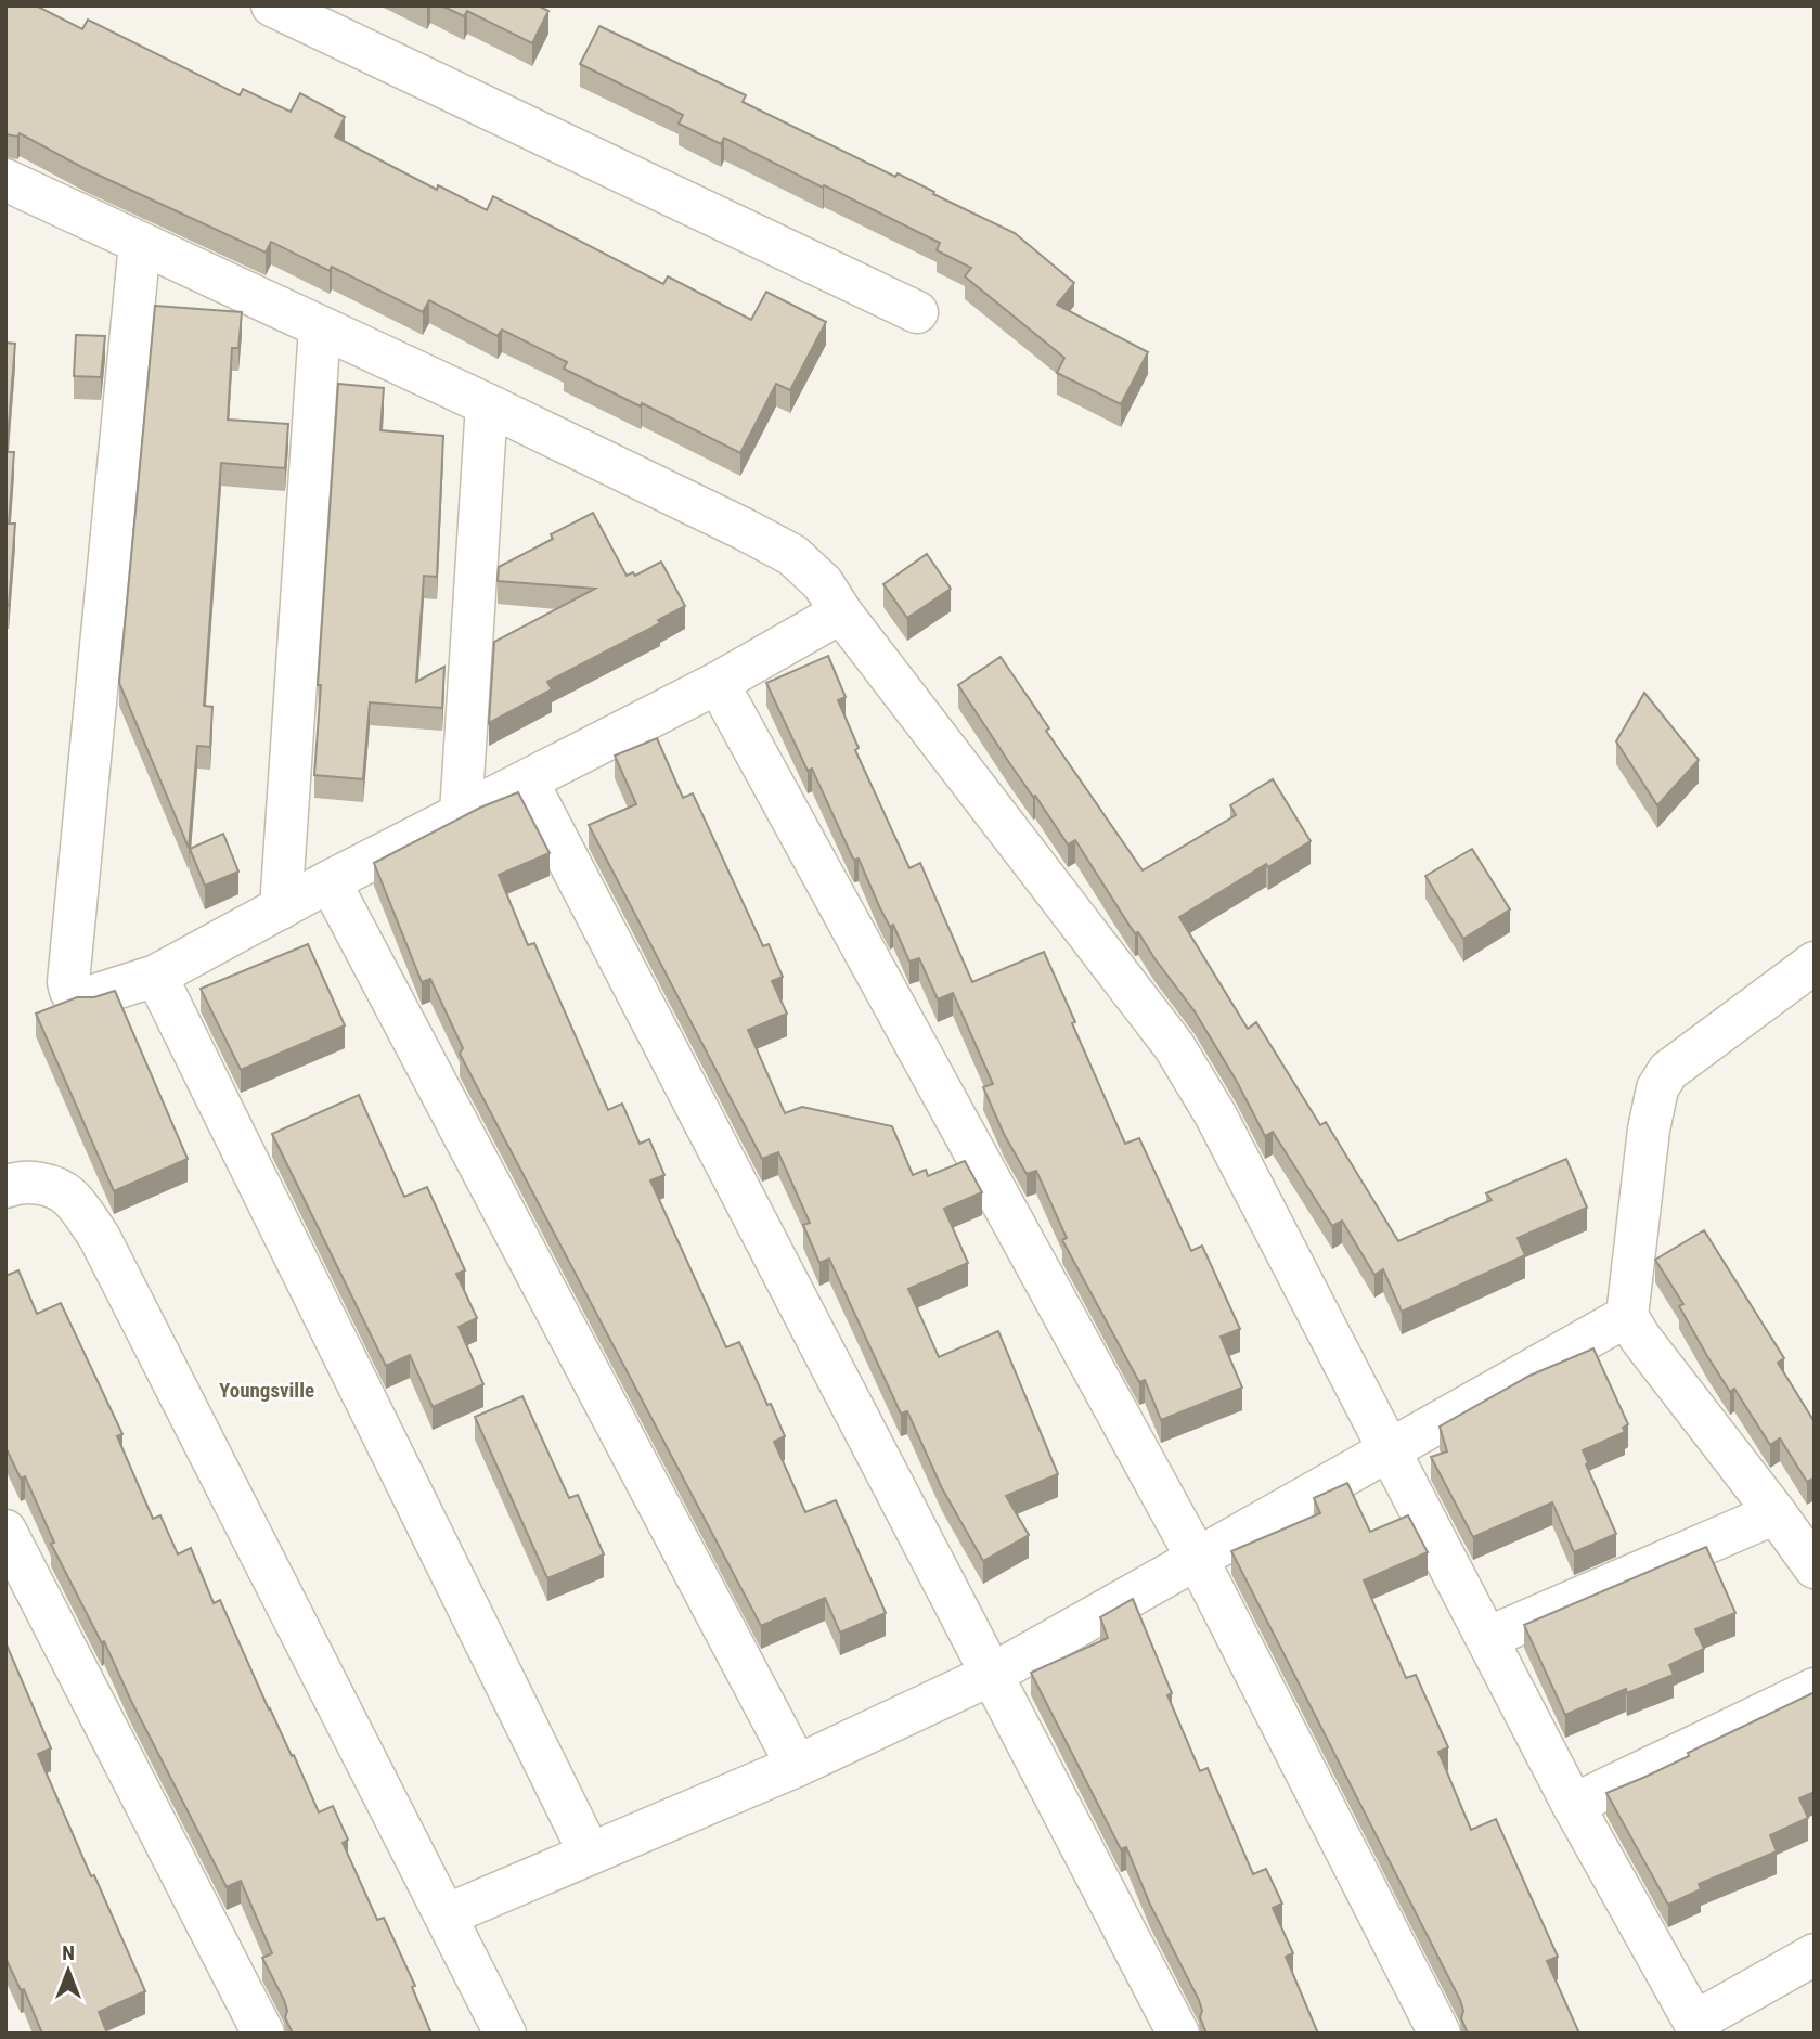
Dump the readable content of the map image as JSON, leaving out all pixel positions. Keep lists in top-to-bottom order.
{
  "districts": ["Youngsville"],
  "north": "top"
}
